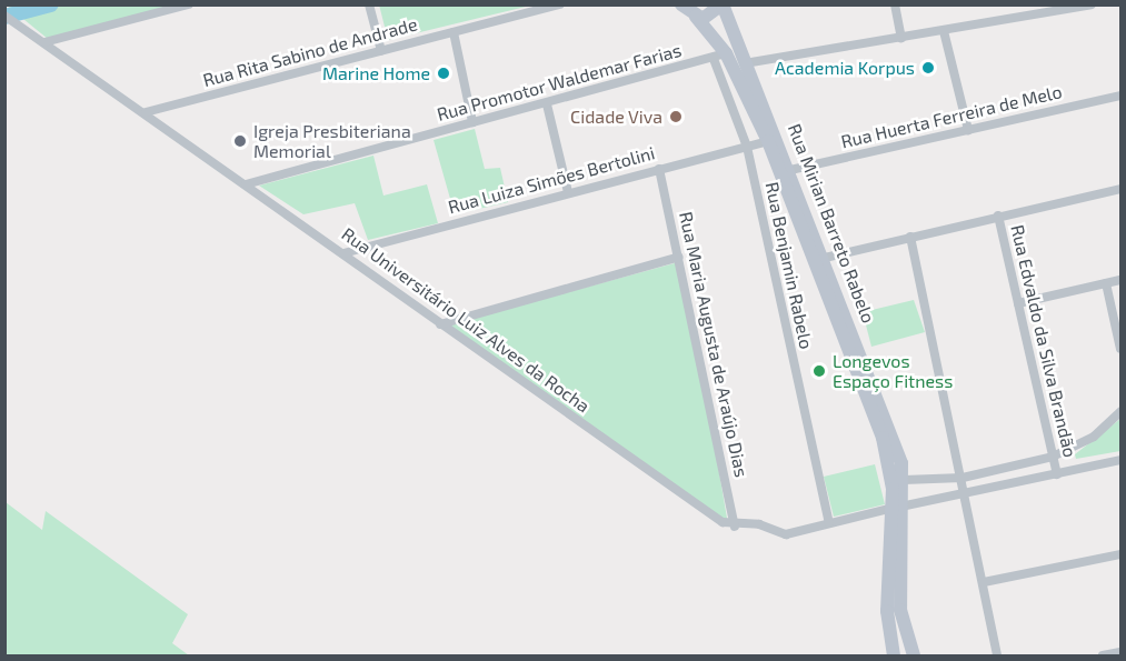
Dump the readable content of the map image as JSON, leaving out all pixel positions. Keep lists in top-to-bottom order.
{
  "streets": {
    "main road": ["Rua Mirian Barreto Rabelo"],
    "street": [
      "Rua Rita Sabino de Andrade",
      "Rua Promotor Waldemar Farias",
      "Rua Huerta Ferreira de Melo",
      "Rua Luiza Simões Bertolini",
      "Rua Benjamin Rabelo",
      "Rua Universitário Luiz Alves da Rocha",
      "Rua Edvaldo da Silva Brandão",
      "Rua Maria Augusta de Araújo Dias"
    ]
  },
  "crossings": [
    ["Rua Rita Sabino de Andrade", "Rua Universitário Luiz Alves da Rocha"],
    ["Rua Promotor Waldemar Farias", "Rua Mirian Barreto Rabelo"],
    ["Rua Promotor Waldemar Farias", "Rua Benjamin Rabelo"],
    ["Rua Promotor Waldemar Farias", "Rua Universitário Luiz Alves da Rocha"],
    ["Rua Huerta Ferreira de Melo", "Rua Mirian Barreto Rabelo"],
    ["Rua Luiza Simões Bertolini", "Rua Mirian Barreto Rabelo"],
    ["Rua Luiza Simões Bertolini", "Rua Benjamin Rabelo"],
    ["Rua Luiza Simões Bertolini", "Rua Universitário Luiz Alves da Rocha"],
    ["Rua Luiza Simões Bertolini", "Rua Maria Augusta de Araújo Dias"],
    ["Rua Mirian Barreto Rabelo", "Rua Benjamin Rabelo"],
    ["Rua Universitário Luiz Alves da Rocha", "Rua Maria Augusta de Araújo Dias"]
  ],
  "places": [
    "Academia Korpus",
    "Marine Home",
    "Cidade Viva",
    "Igreja Presbiteriana Memorial",
    "Longevos Espaço Fitness"
  ]
}
